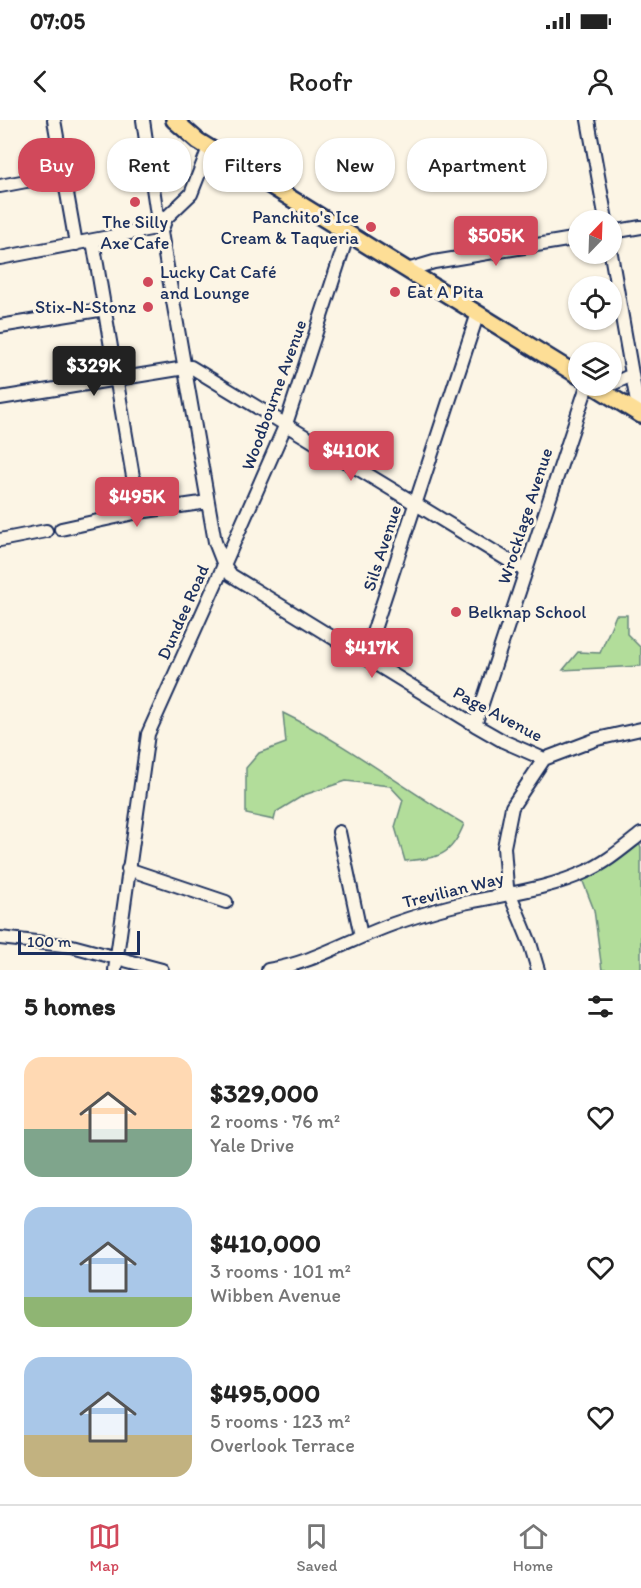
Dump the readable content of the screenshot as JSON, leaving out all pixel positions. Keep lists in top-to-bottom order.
{
  "streets": {
    "street": [
      "Woodbourne Avenue",
      "Wrocklage Avenue",
      "Sils Avenue",
      "Dundee Road",
      "Page Avenue",
      "Trevilian Way"
    ]
  },
  "crossings": [
    ["Woodbourne Avenue", "Dundee Road"],
    ["Woodbourne Avenue", "Page Avenue"],
    ["Wrocklage Avenue", "Page Avenue"],
    ["Sils Avenue", "Page Avenue"],
    ["Dundee Road", "Page Avenue"]
  ],
  "places": [
    "The Silly Axe Cafe",
    "Panchito's Ice Cream & Taqueria",
    "Lucky Cat Café and Lounge",
    "Eat A Pita",
    "Stix-N-Stonz",
    "Belknap School"
  ],
  "scale_bar": "100 m",
  "north": "top right",
  "page": {
    "status": "07:05",
    "header": "Roofr",
    "chip": [
      "Buy",
      "Rent",
      "Filters",
      "New",
      "Apartment"
    ],
    "price": [
      "$505K",
      "$329K",
      "$410K",
      "$495K",
      "$417K"
    ],
    "scale": "100 m",
    "heading": "5 homes",
    "list": [
      {
        "name": "$329,000",
        "note": "2 rooms · 76 m² · Yale Drive"
      },
      {
        "name": "$410,000",
        "note": "3 rooms · 101 m² · Wibben Avenue"
      },
      {
        "name": "$495,000",
        "note": "5 rooms · 123 m² · Overlook Terrace"
      }
    ],
    "tabs": ["Map", "Saved", "Home"]
  }
}
